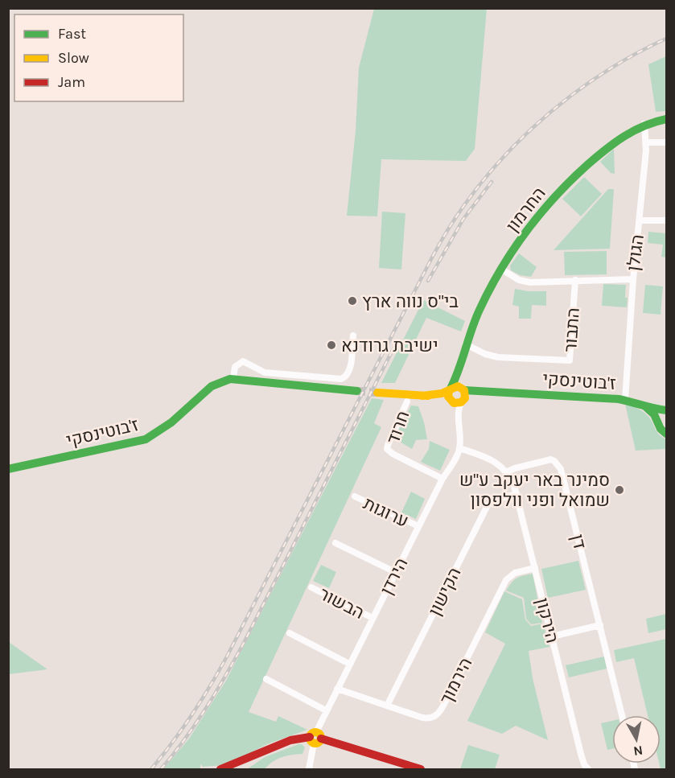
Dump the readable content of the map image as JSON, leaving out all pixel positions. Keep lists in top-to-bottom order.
{
  "streets": {
    "street": [
      "החרמון",
      "הגולן",
      "התבור",
      "ז'בוטינסקי",
      "חרוד",
      "ערוגות",
      "דן",
      "הירדן",
      "הקישון",
      "הבשור",
      "הירקון",
      "הירמוך"
    ]
  },
  "crossings": [
    ["החרמון", "הגולן"],
    ["החרמון", "התבור"],
    ["החרמון", "ז'בוטינסקי"],
    ["הגולן", "התבור"],
    ["חרוד", "הירדן"],
    ["ערוגות", "הירדן"],
    ["דן", "הירקון"],
    ["הירדן", "הבשור"],
    ["הירדן", "הירמוך"],
    ["הקישון", "הירקון"],
    ["הקישון", "הירמוך"],
    ["הירקון", "הירמוך"]
  ],
  "places": ["בי\"ס נווה ארץ", "ישיבת גרודנא", "סמינר באר יעקב ע\"ש שמואל ופני וולפסון"],
  "legend": ["Fast", "Slow", "Jam"],
  "north": "bottom"
}
